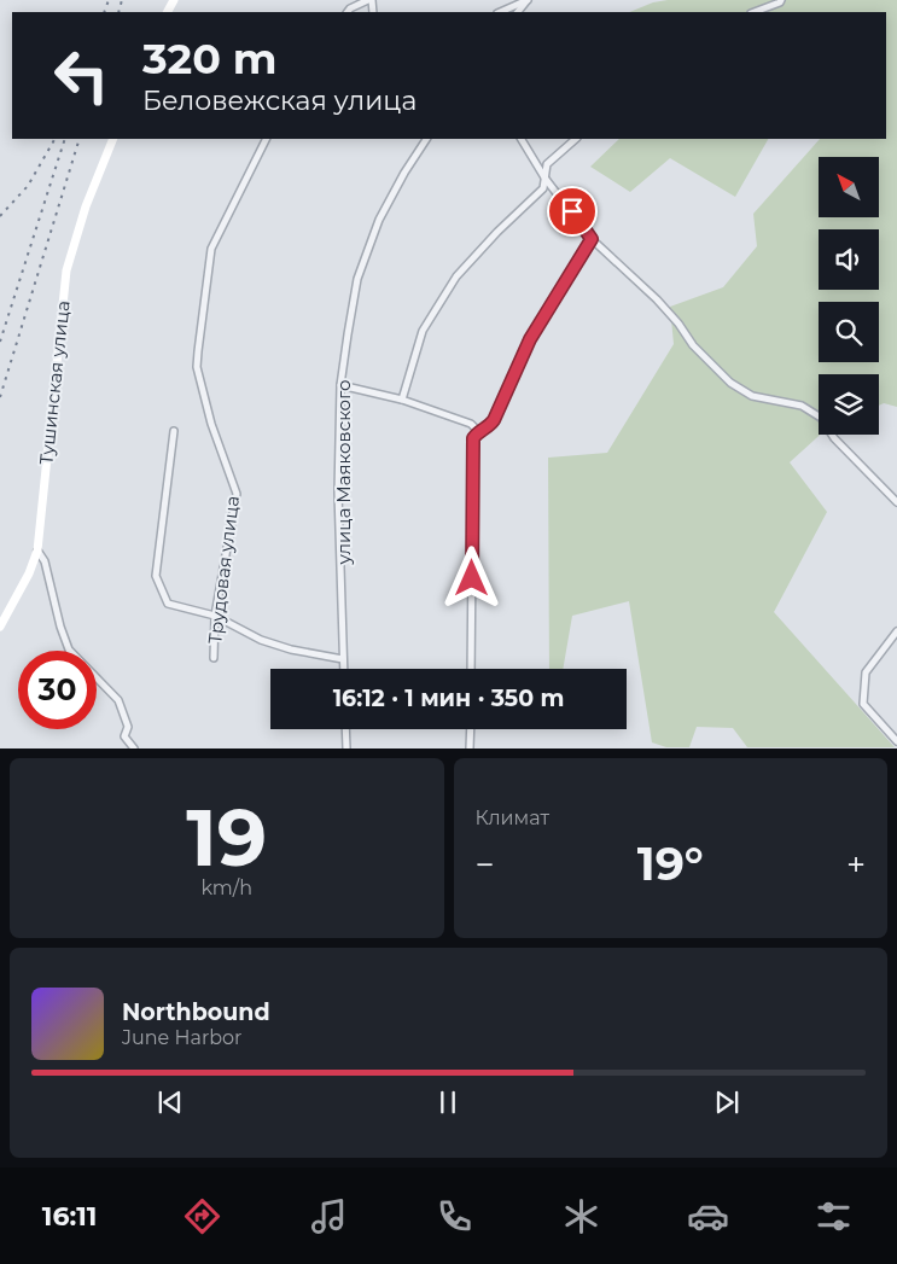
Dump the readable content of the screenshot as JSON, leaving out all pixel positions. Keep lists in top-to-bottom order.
{
  "streets": {
    "main road": ["Тушинская улица"],
    "street": ["улица Маяковского", "Трудовая улица"]
  },
  "north": "top left",
  "page": {
    "turn": ["320 m", "Беловежская улица"],
    "limit": "30",
    "trip": "16:12 · 1 мин · 350 m",
    "tile": [
      ["19", "km/h"],
      "Климат"
    ],
    "heat": ["−", "19°", "+"],
    "song": ["Northbound", "June Harbor"],
    "tabs": "16:11"
  }
}
